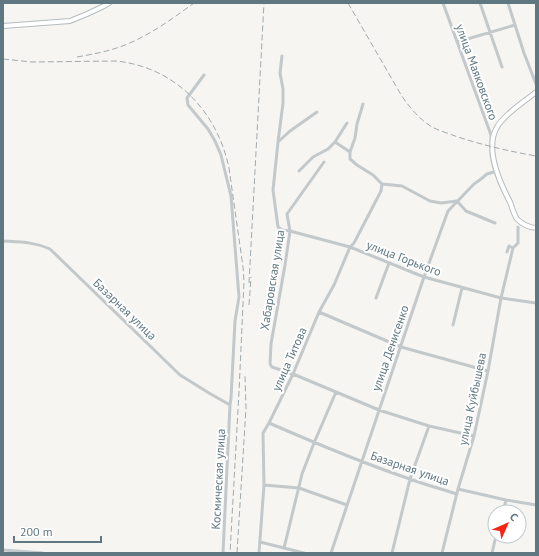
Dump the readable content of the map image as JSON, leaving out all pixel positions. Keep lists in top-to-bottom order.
{
  "streets": {
    "street": [
      "улица Маяковского",
      "улица Горького",
      "Хабаровская улица",
      "Базарная улица",
      "улица Денисенко",
      "улица Титова",
      "улица Куйбышева",
      "Космическая улица"
    ]
  },
  "crossings": [
    ["улица Горького", "Хабаровская улица"],
    ["улица Горького", "улица Денисенко"],
    ["улица Горького", "улица Титова"],
    ["улица Горького", "улица Куйбышева"],
    ["Хабаровская улица", "улица Титова"],
    ["Базарная улица", "улица Денисенко"],
    ["Базарная улица", "улица Титова"],
    ["Базарная улица", "улица Куйбышева"],
    ["Базарная улица", "Космическая улица"]
  ],
  "scale_bar": "200 m",
  "north": "top right"
}
